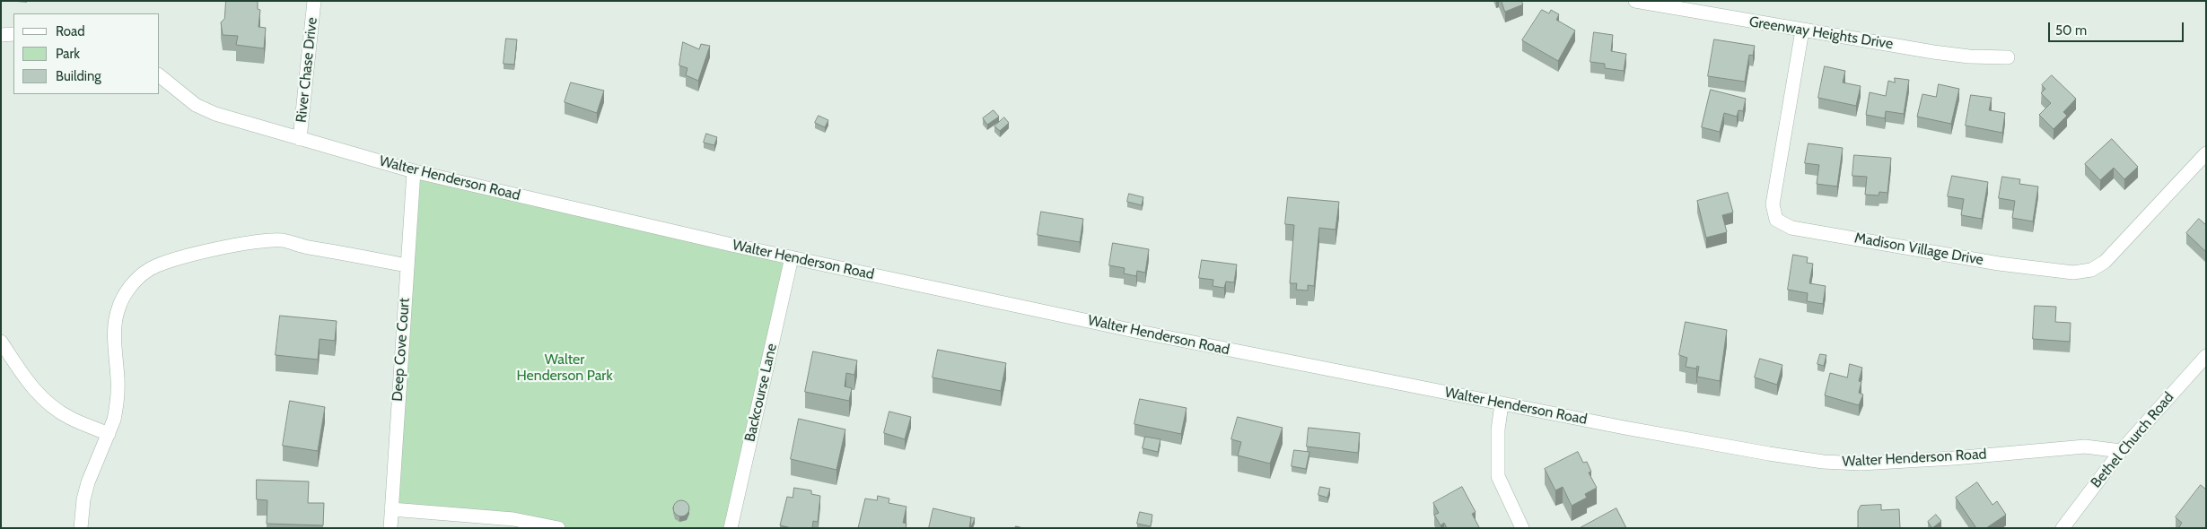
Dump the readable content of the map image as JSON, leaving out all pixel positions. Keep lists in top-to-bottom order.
{
  "streets": {
    "street": [
      "Greenway Heights Drive",
      "River Chase Drive",
      "Walter Henderson Road",
      "Madison Village Drive",
      "Deep Cove Court",
      "Backcourse Lane",
      "Bethel Church Road"
    ]
  },
  "crossings": [
    ["Greenway Heights Drive", "Madison Village Drive"],
    ["River Chase Drive", "Walter Henderson Road"],
    ["Walter Henderson Road", "Deep Cove Court"],
    ["Walter Henderson Road", "Backcourse Lane"],
    ["Walter Henderson Road", "Bethel Church Road"]
  ],
  "parks": ["Walter Henderson Park"],
  "legend": ["Road", "Park", "Building"],
  "scale_bar": "50 m"
}
